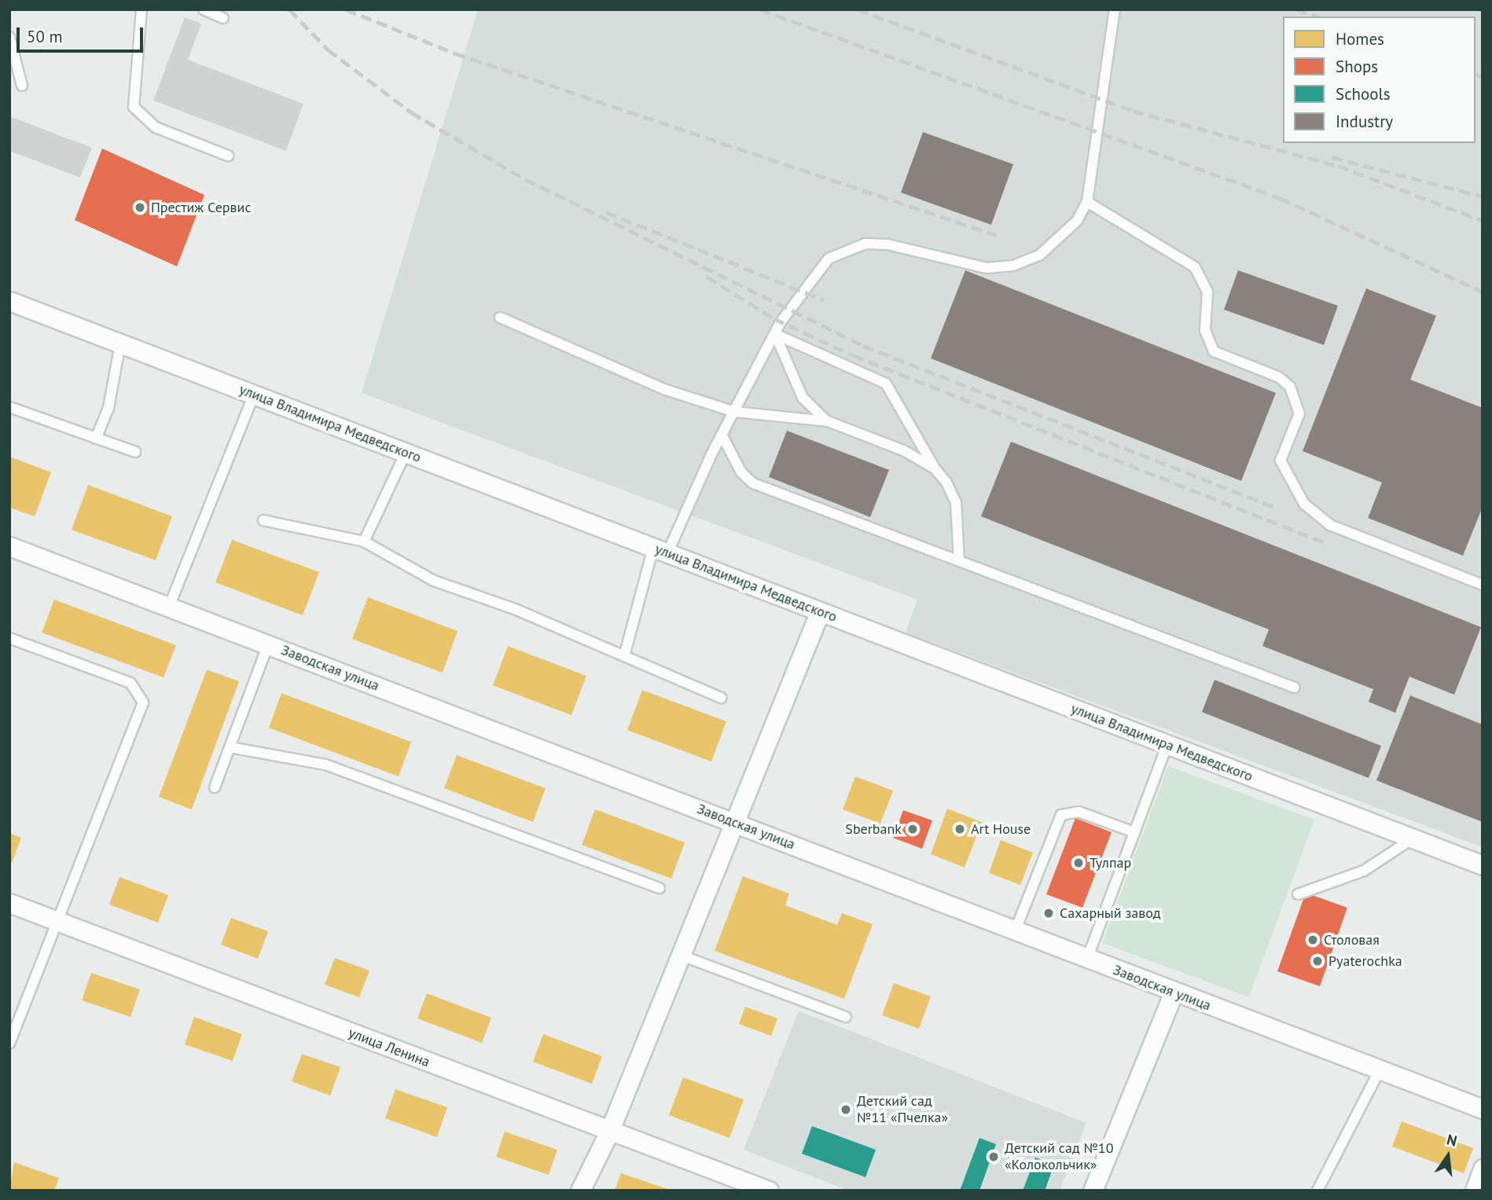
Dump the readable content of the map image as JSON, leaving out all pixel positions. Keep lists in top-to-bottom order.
{
  "streets": {
    "street": ["улица Владимира Медведского", "Заводская улица", "улица Ленина"]
  },
  "places": [
    "Престиж Сервис",
    "Sberbank",
    "Art House",
    "Тулпар",
    "Сахарный завод",
    "Столовая",
    "Pyaterochka",
    "Детский сад №11 «Пчелка»",
    "Детский сад №10 «Колокольчик»"
  ],
  "legend": [
    "Homes",
    "Shops",
    "Schools",
    "Industry"
  ],
  "scale_bar": "50 m",
  "north": "top"
}
